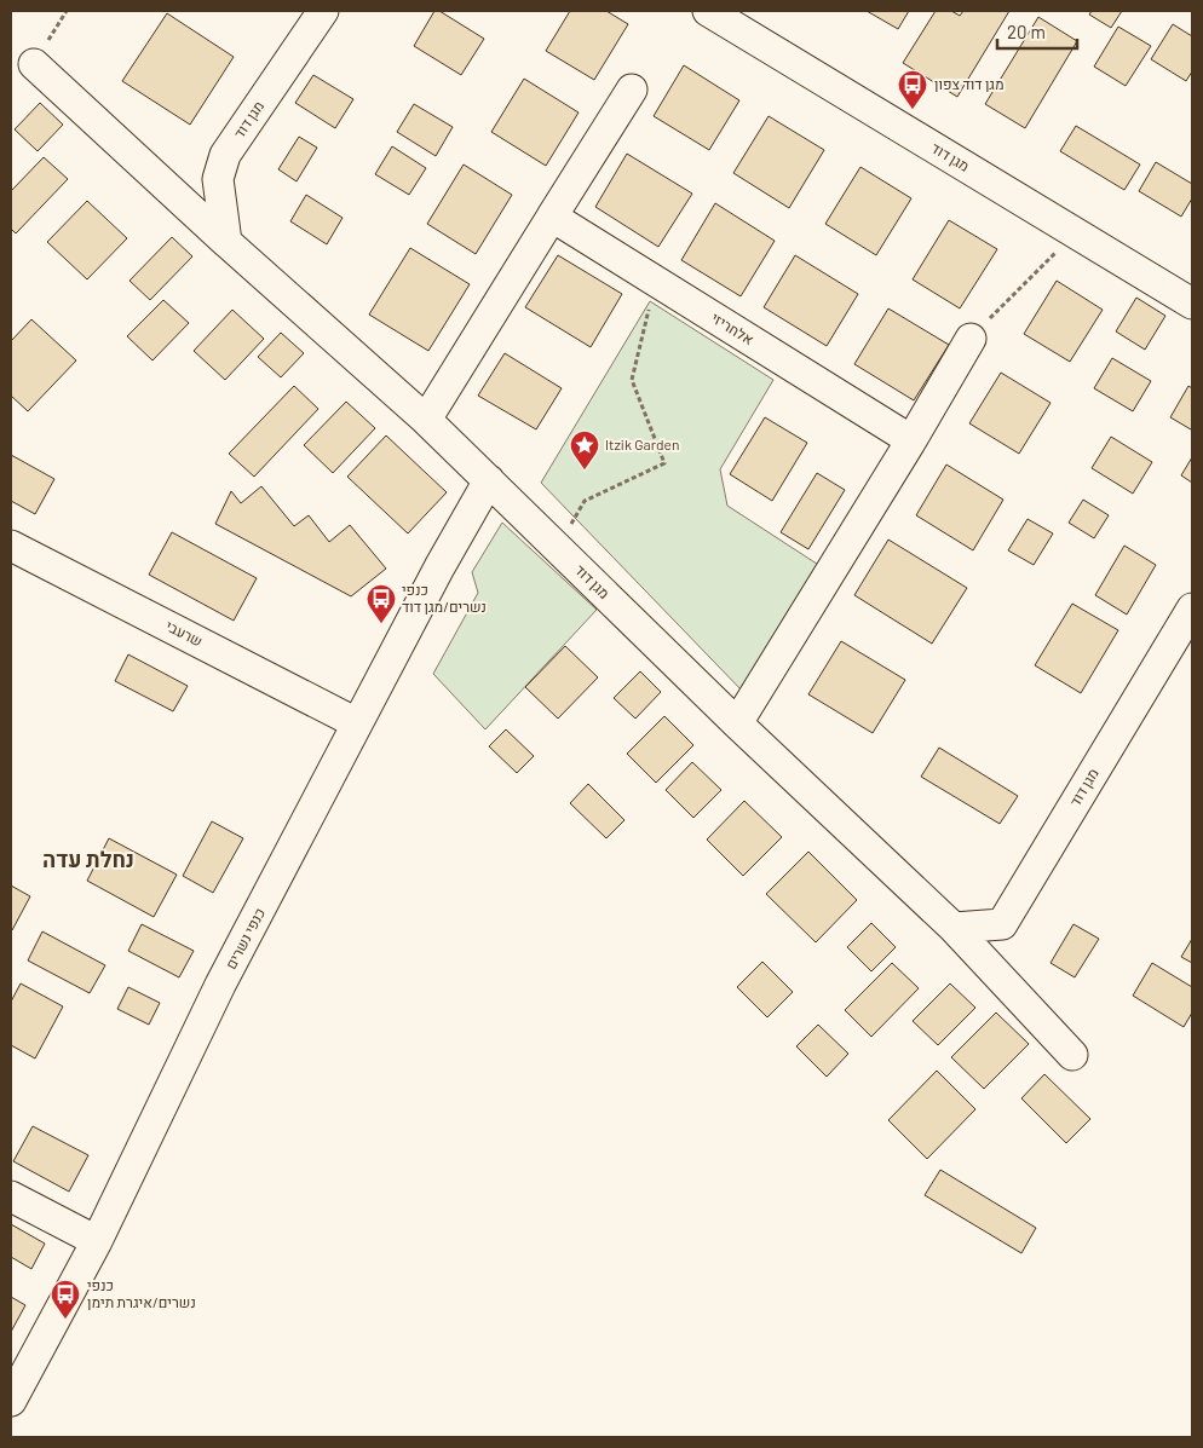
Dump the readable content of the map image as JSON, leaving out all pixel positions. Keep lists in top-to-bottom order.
{
  "streets": {
    "street": [
      "מגן דוד",
      "אלחריזי",
      "שרעבי",
      "כנפי נשרים"
    ]
  },
  "crossings": [
    ["מגן דוד", "כנפי נשרים"],
    ["שרעבי", "כנפי נשרים"]
  ],
  "districts": ["נחלת עדה"],
  "places": {
    "bus stop": ["מגן דוד צפון", "כנפי נשרים/מגן דוד", "כנפי נשרים/איגרת תימן"],
    "place": ["Itzik Garden"]
  },
  "scale_bar": "20 m"
}
